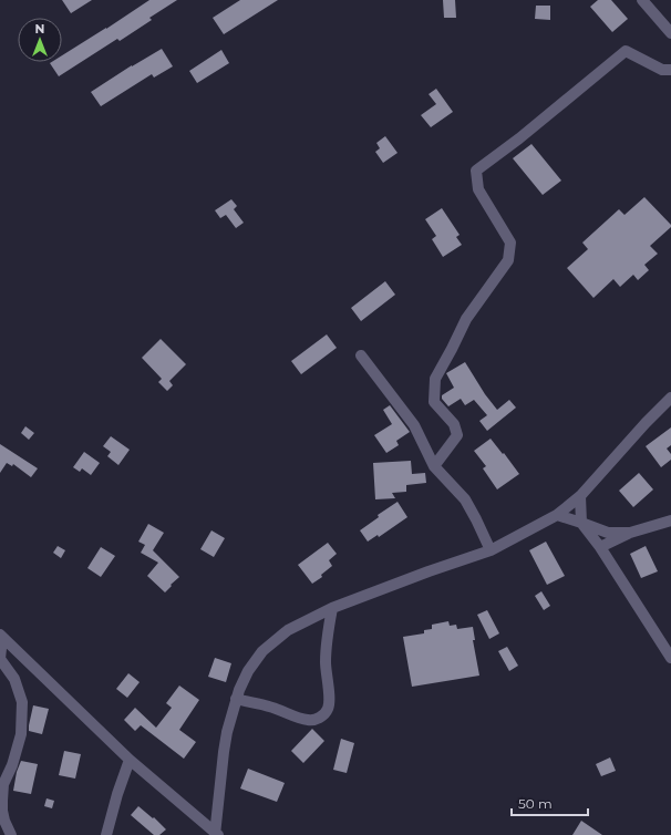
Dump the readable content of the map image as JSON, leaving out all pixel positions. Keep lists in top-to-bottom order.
{
  "scale_bar": "50 m",
  "north": "top"
}
